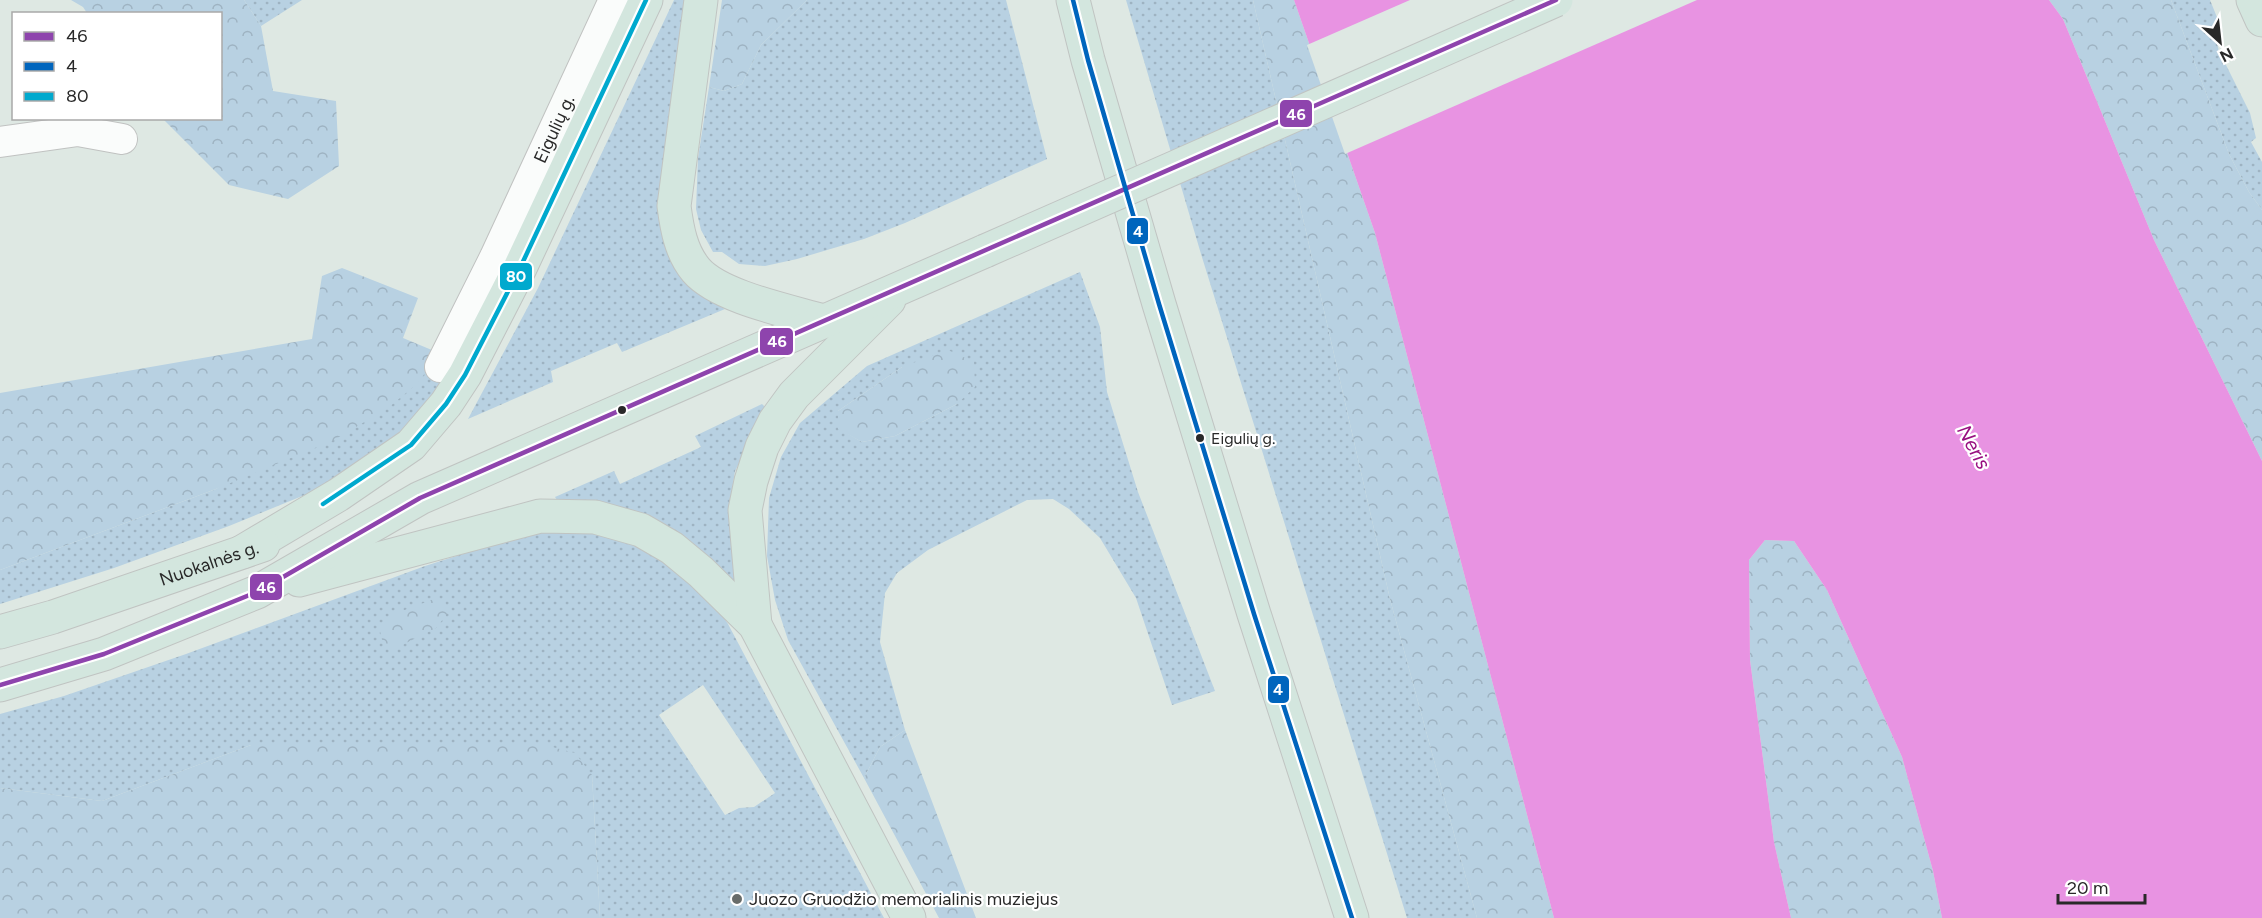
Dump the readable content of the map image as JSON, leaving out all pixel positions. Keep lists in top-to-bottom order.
{
  "streets": {
    "main road": ["Nuokalnės g."],
    "street": ["Eigulių g."]
  },
  "water": ["Neris"],
  "places": ["Eigulių g.", "Juozo Gruodžio memorialinis muziejus"],
  "lines": ["transit line 46", "transit line 4", "transit line 80"],
  "legend": ["46", "4", "80"],
  "scale_bar": "20 m",
  "north": "bottom right"
}
